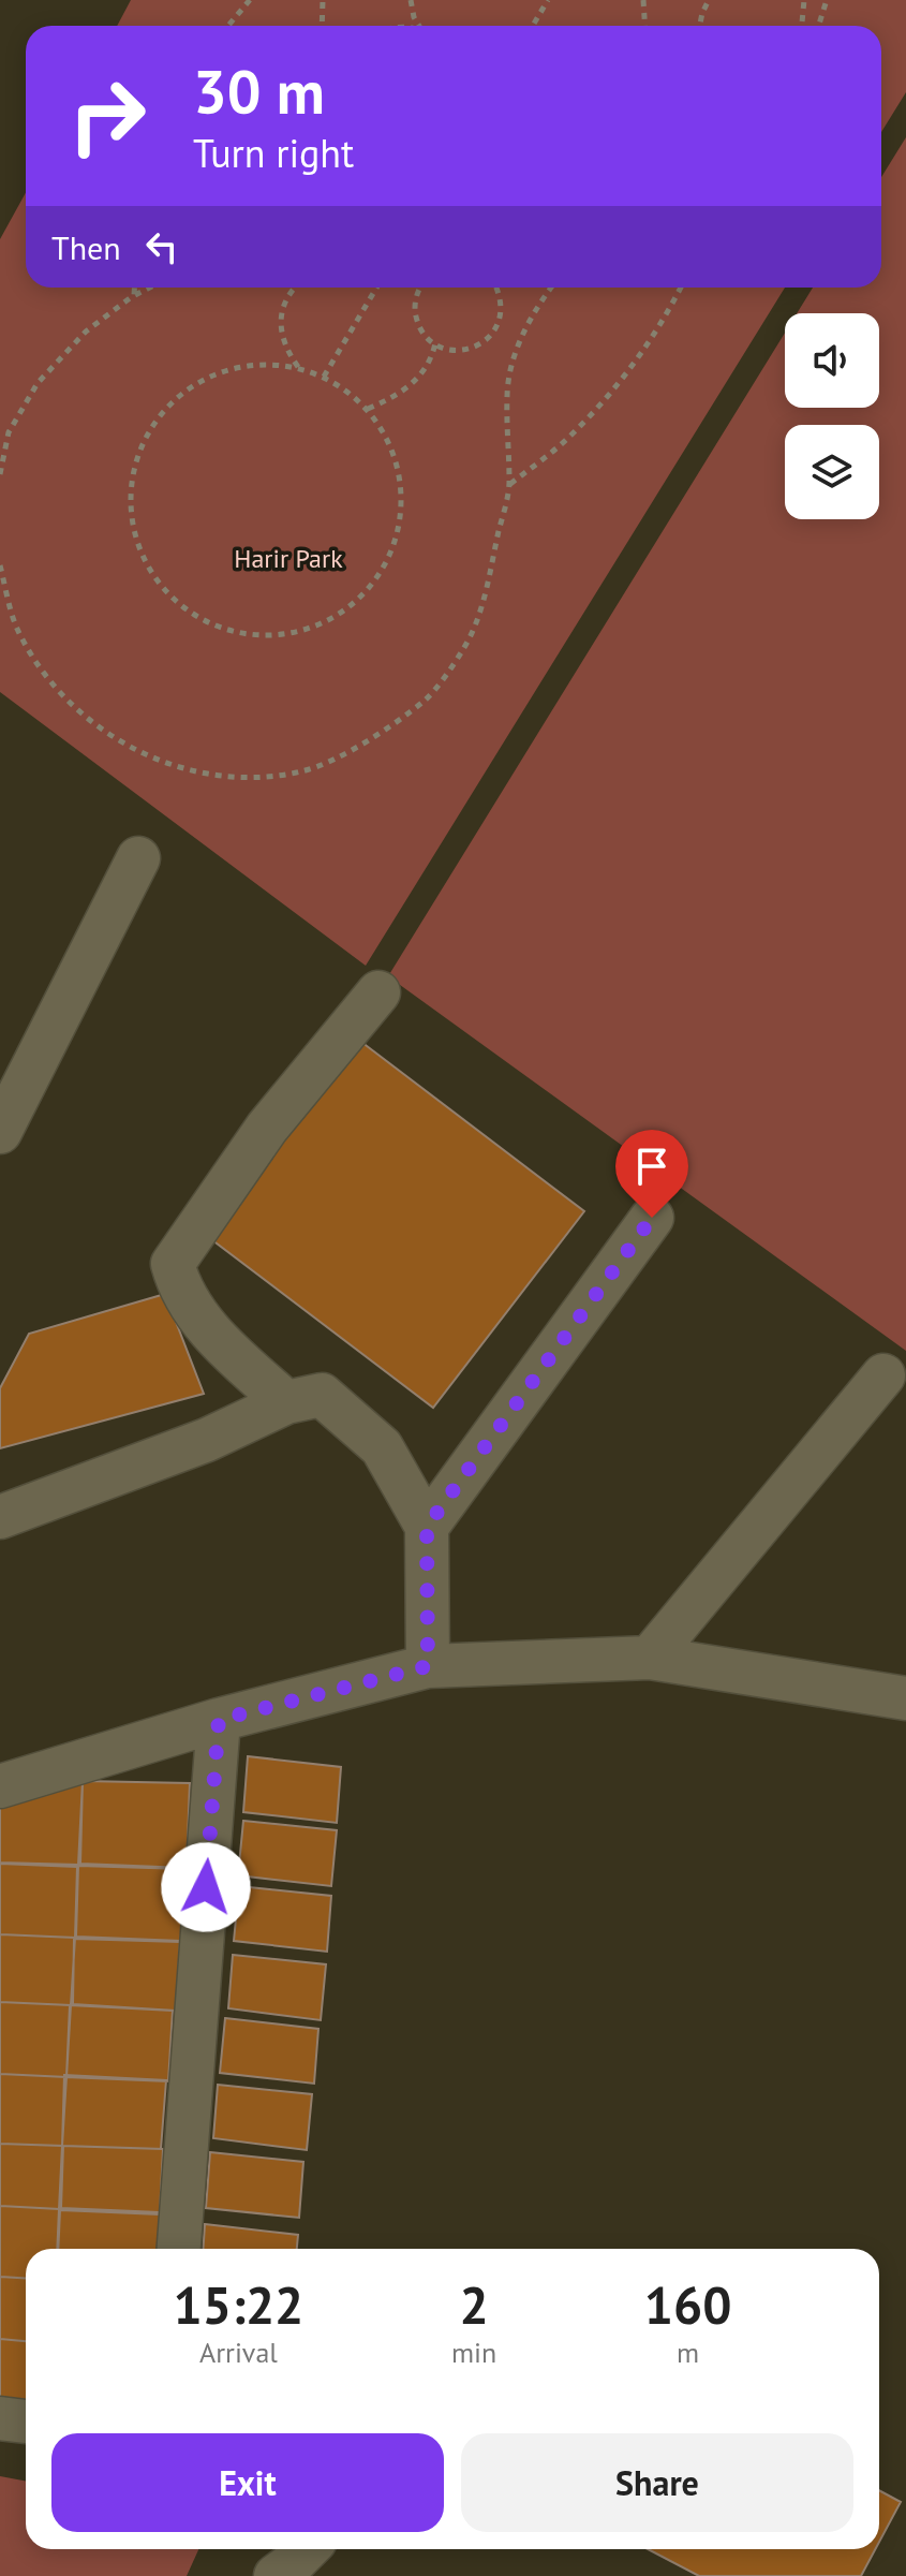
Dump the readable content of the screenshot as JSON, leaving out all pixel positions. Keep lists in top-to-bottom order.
{
  "parks": ["Harir Park"],
  "page": {
    "turn": ["30 m", "Turn right"],
    "then": "Then",
    "eta": [
      "15:22",
      "Arrival",
      "2",
      "min",
      "160",
      "m"
    ],
    "buttons": ["Exit", "Share"]
  }
}
